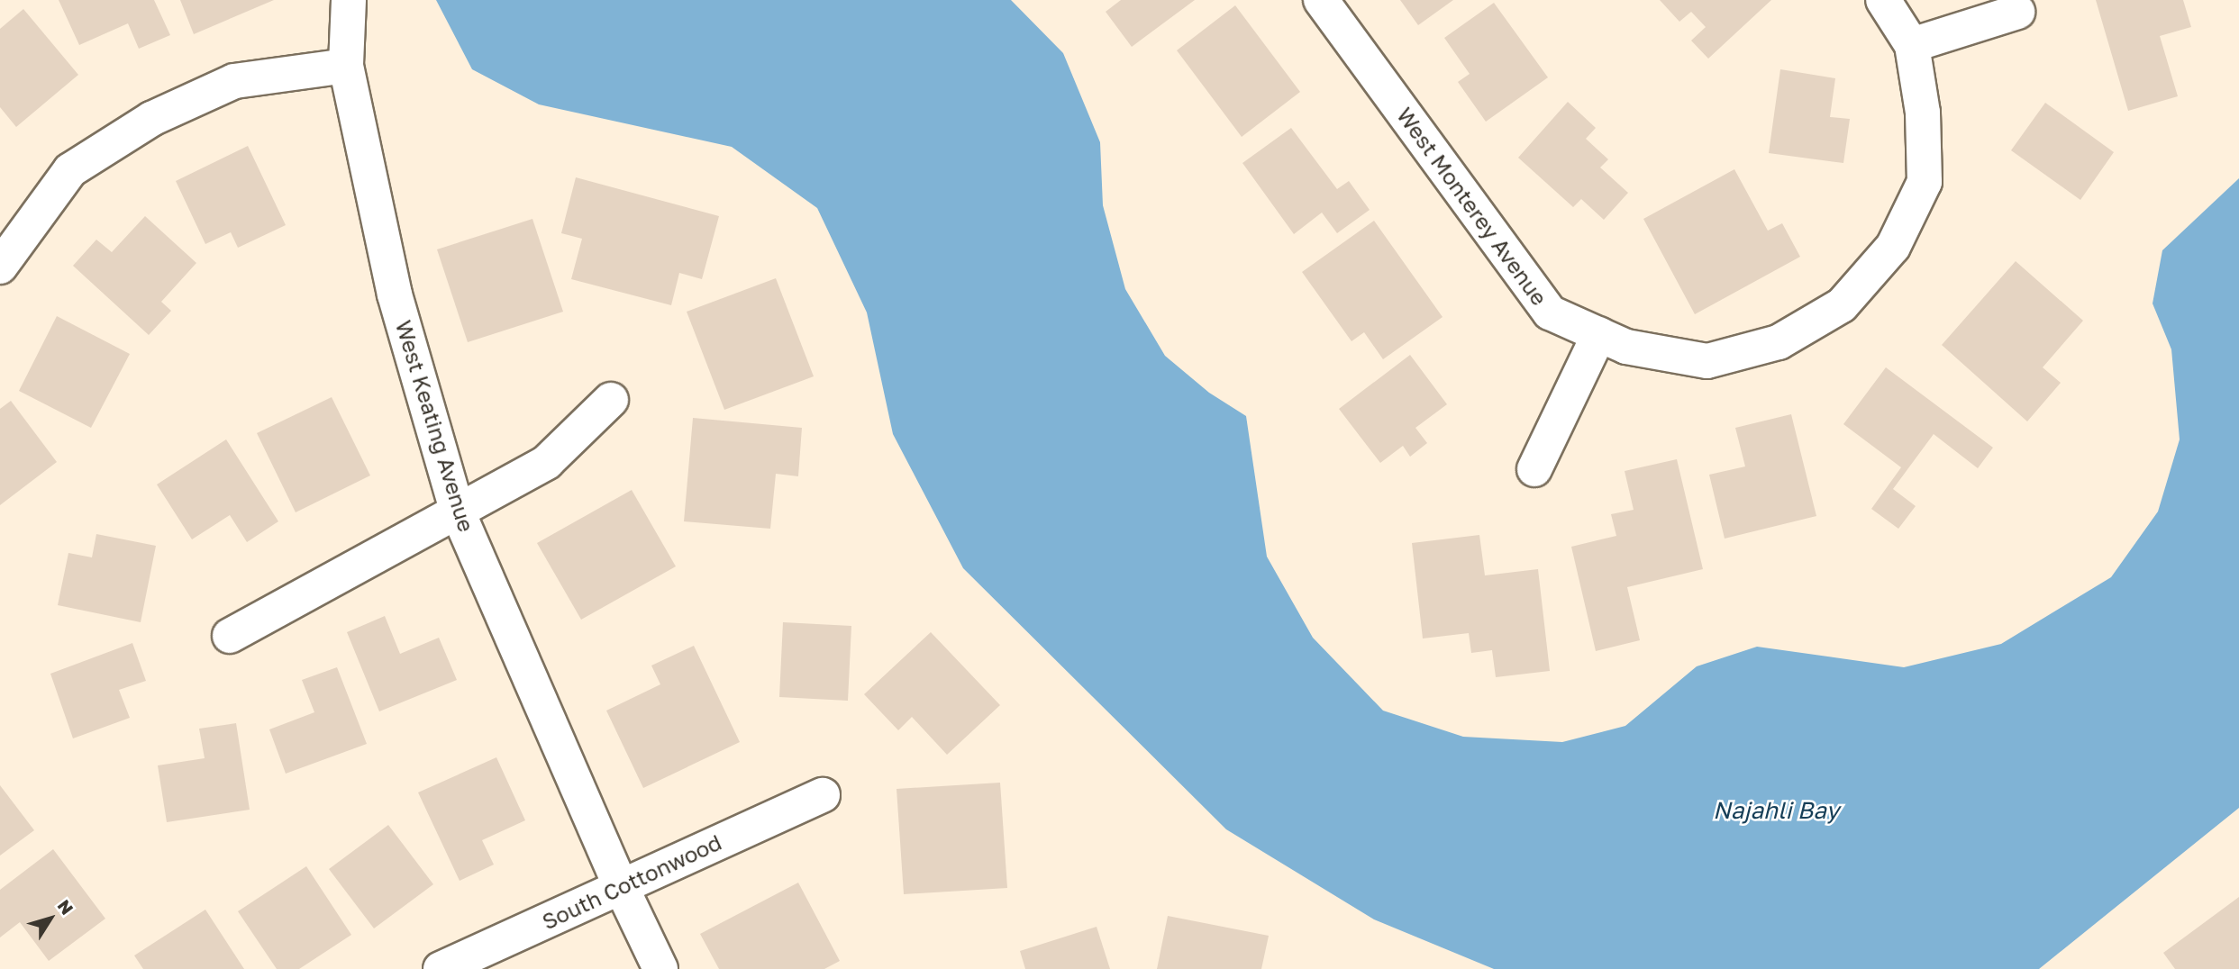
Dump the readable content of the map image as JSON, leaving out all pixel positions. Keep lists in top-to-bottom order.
{
  "streets": {
    "street": ["West Monterey Avenue", "West Keating Avenue", "South Cottonwood"]
  },
  "crossings": [
    ["West Keating Avenue", "South Cottonwood"]
  ],
  "water": ["Najahli Bay"],
  "north": "top right"
}
